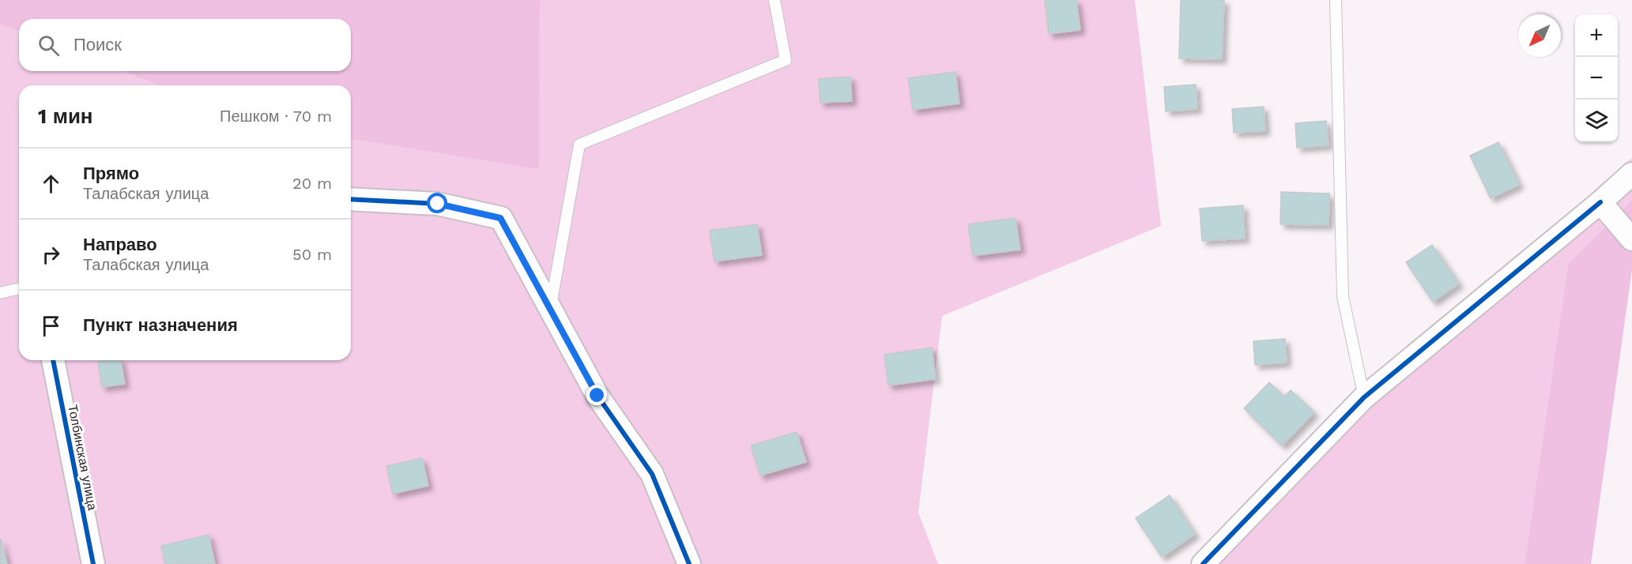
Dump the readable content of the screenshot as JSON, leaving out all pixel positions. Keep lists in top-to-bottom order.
{
  "streets": {
    "street": ["Толбинская улица"]
  },
  "north": "bottom left",
  "page": {
    "map_buttons": ["+", "−"],
    "search": "Поиск",
    "heading": ["1 мин", "Пешком · 70 m"],
    "list": [
      ["Прямо", "Талабская улица", "20 m"],
      ["Направо", "Талабская улица", "50 m"],
      "Пункт назначения"
    ]
  }
}
